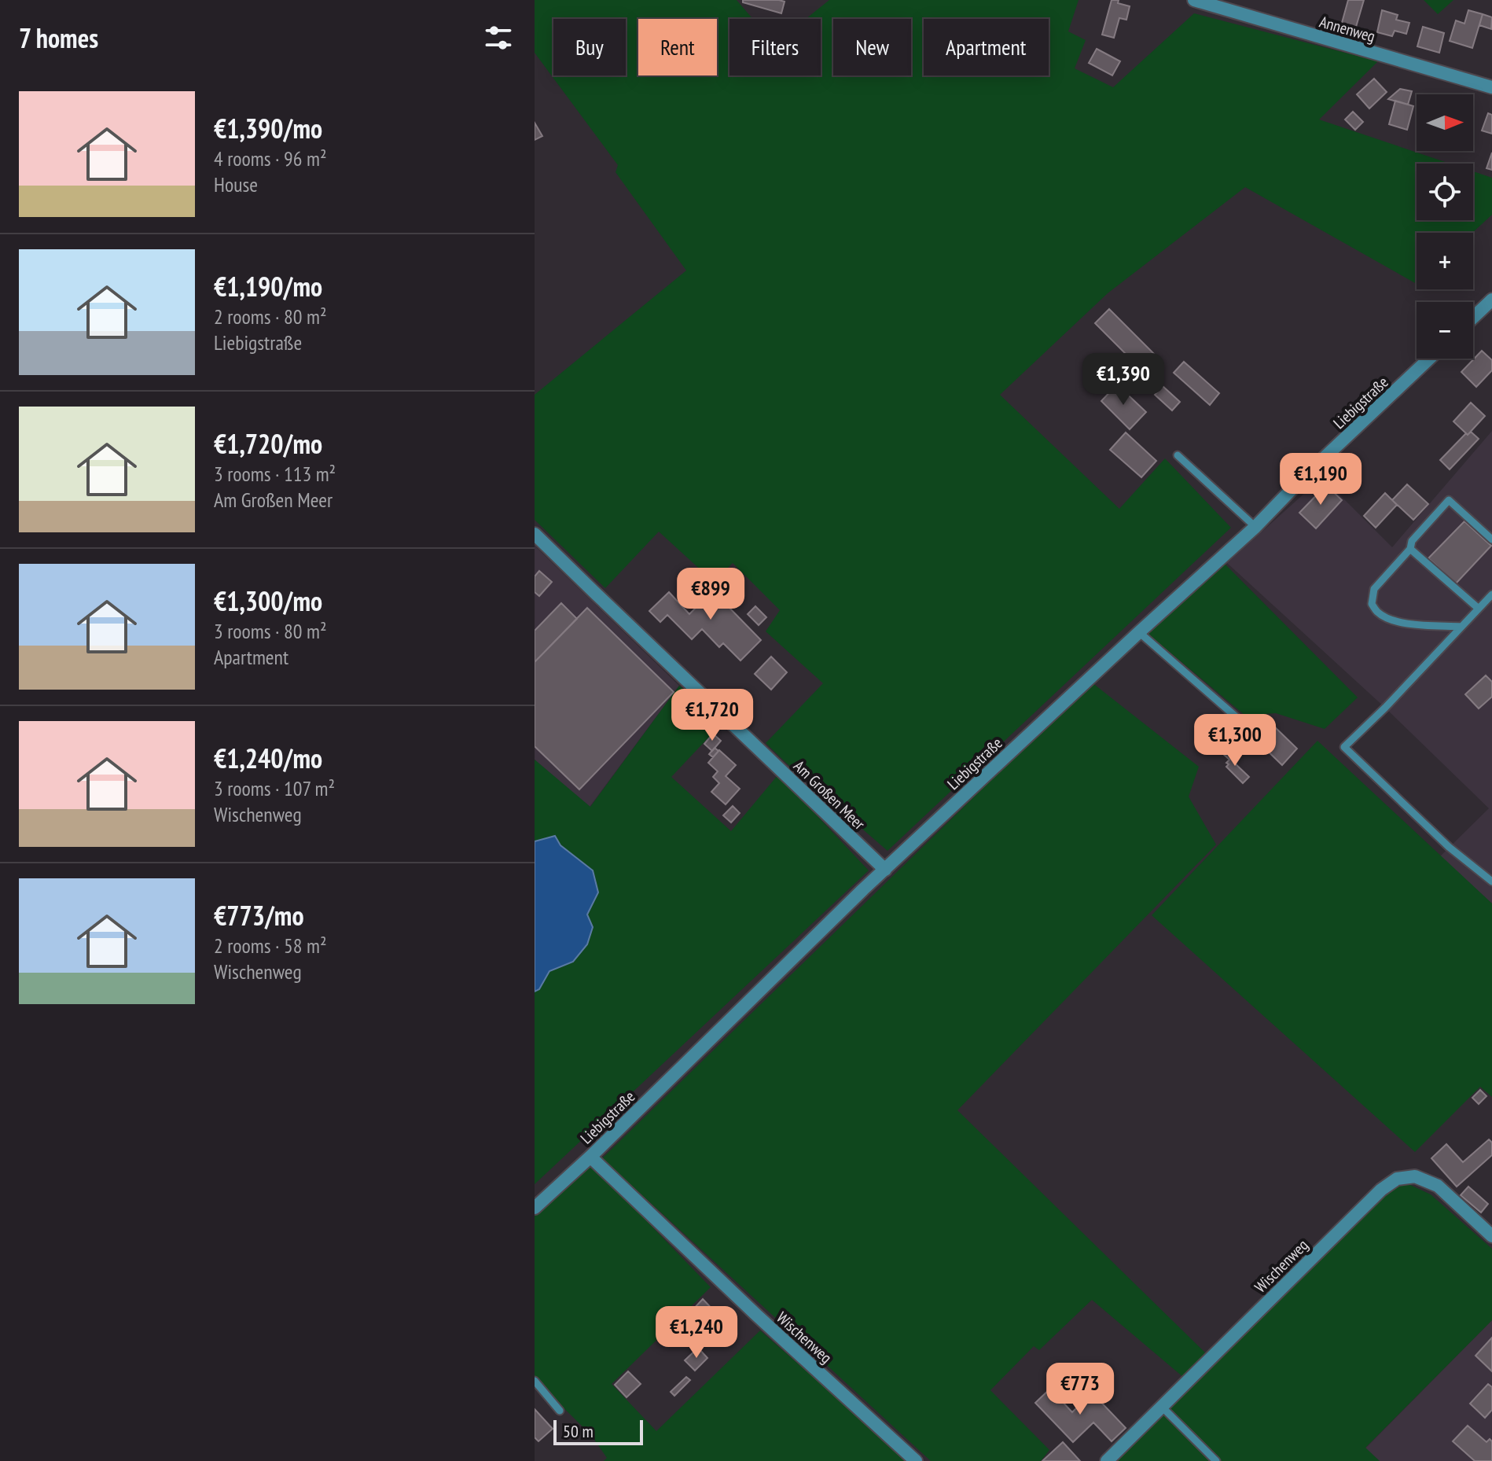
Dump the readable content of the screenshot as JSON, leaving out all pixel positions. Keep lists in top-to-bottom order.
{
  "streets": {
    "street": [
      "Annenweg",
      "Liebigstraße",
      "Am Großen Meer",
      "Wischenweg"
    ]
  },
  "crossings": [
    ["Liebigstraße", "Am Großen Meer"],
    ["Liebigstraße", "Wischenweg"]
  ],
  "scale_bar": "50 m",
  "north": "right",
  "page": {
    "heading": "7 homes",
    "chip": [
      "Buy",
      "Rent",
      "Filters",
      "New",
      "Apartment"
    ],
    "list": [
      {
        "name": "€1,390/mo",
        "note": "4 rooms · 96 m² · House"
      },
      {
        "name": "€1,190/mo",
        "note": "2 rooms · 80 m² · Liebigstraße"
      },
      {
        "name": "€1,720/mo",
        "note": "3 rooms · 113 m² · Am Großen Meer"
      },
      {
        "name": "€1,300/mo",
        "note": "3 rooms · 80 m² · Apartment"
      },
      {
        "name": "€1,240/mo",
        "note": "3 rooms · 107 m² · Wischenweg"
      },
      {
        "name": "€773/mo",
        "note": "2 rooms · 58 m² · Wischenweg"
      }
    ],
    "map_buttons": ["+", "−"],
    "price": [
      "€1,390",
      "€1,190",
      "€899",
      "€1,720",
      "€1,300",
      "€1,240",
      "€773"
    ],
    "scale": "50 m"
  }
}
